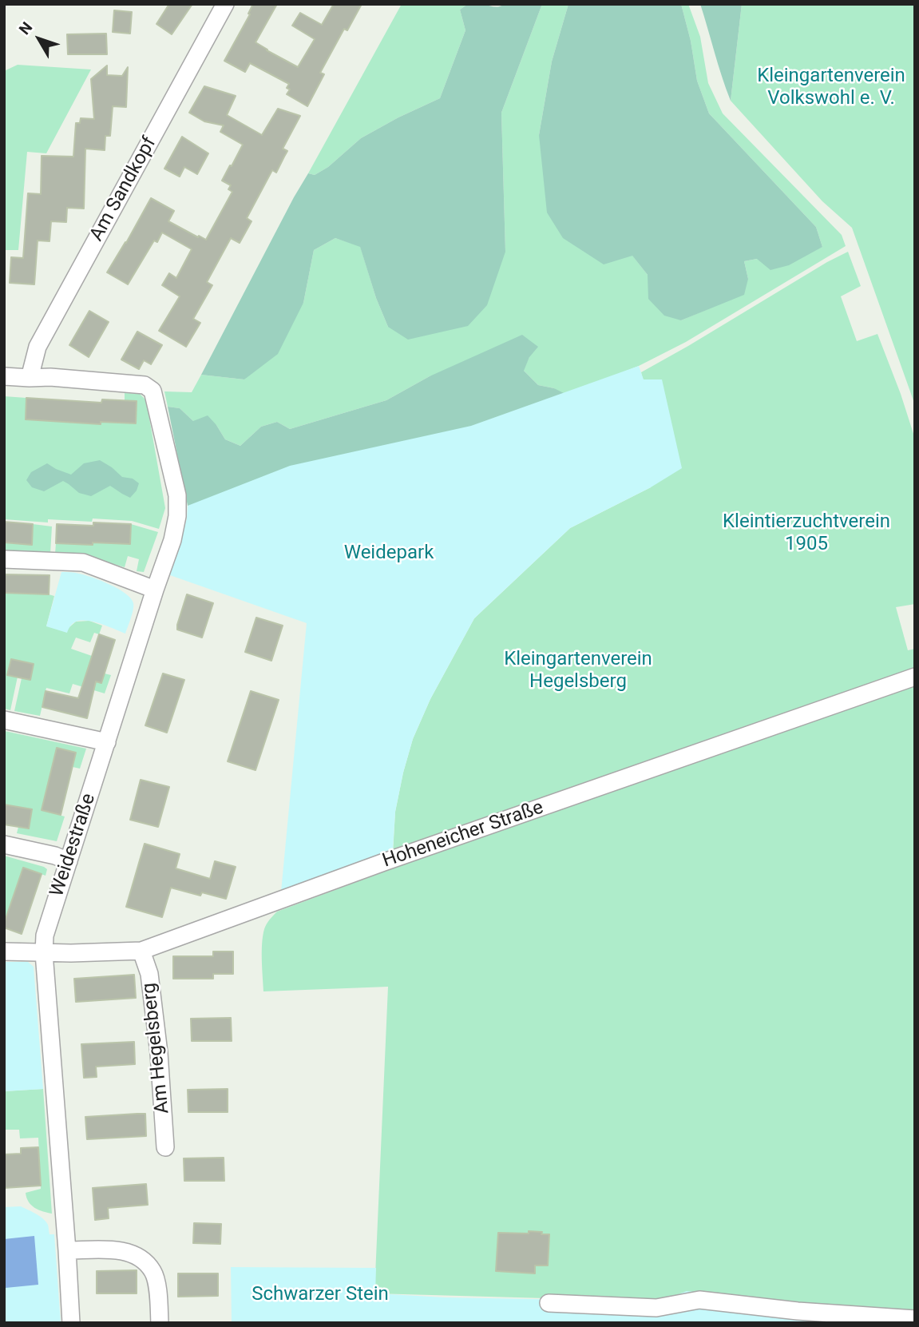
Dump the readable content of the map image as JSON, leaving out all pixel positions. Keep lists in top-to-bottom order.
{
  "streets": {
    "street": [
      "Am Sandkopf",
      "Hoheneicher Straße",
      "Weidestraße",
      "Am Hegelsberg"
    ]
  },
  "crossings": [
    ["Am Sandkopf", "Weidestraße"],
    ["Hoheneicher Straße", "Weidestraße"],
    ["Hoheneicher Straße", "Am Hegelsberg"]
  ],
  "parks": [
    "Kleingartenverein Volkswohl e. V.",
    "Kleintierzuchtverein 1905",
    "Weidepark",
    "Kleingartenverein Hegelsberg",
    "Schwarzer Stein"
  ],
  "north": "top left"
}
